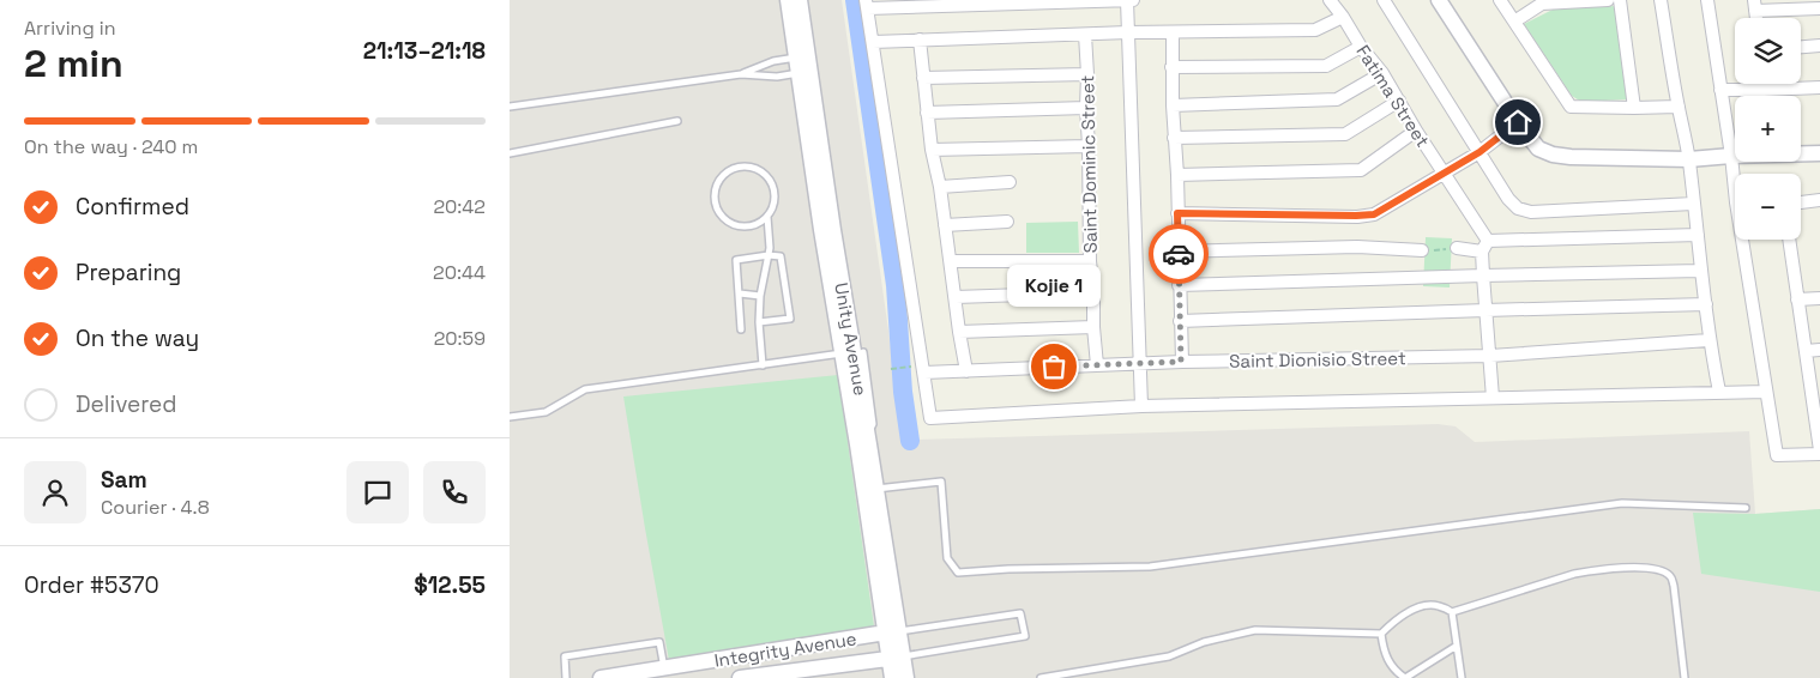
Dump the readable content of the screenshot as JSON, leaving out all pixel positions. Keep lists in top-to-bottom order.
{
  "streets": {
    "street": [
      "Fatima Street",
      "Saint Dominic Street",
      "Unity Avenue",
      "Saint Dionisio Street",
      "Integrity Avenue"
    ]
  },
  "crossings": [
    ["Saint Dominic Street", "Saint Dionisio Street"],
    ["Unity Avenue", "Integrity Avenue"]
  ],
  "places": ["Kojie 1"],
  "page": {
    "heading": ["2 min", "Arriving in", "21:13–21:18"],
    "panel": [
      "Sam",
      "Courier · 4.8",
      "Order #5370",
      "$12.55"
    ],
    "map_buttons": ["+", "−"],
    "bar": "On the way · 240 m",
    "list": [
      ["Confirmed", "20:42"],
      ["Preparing", "20:44"],
      ["On the way", "20:59"],
      "Delivered"
    ],
    "bubble": "Kojie 1"
  }
}
